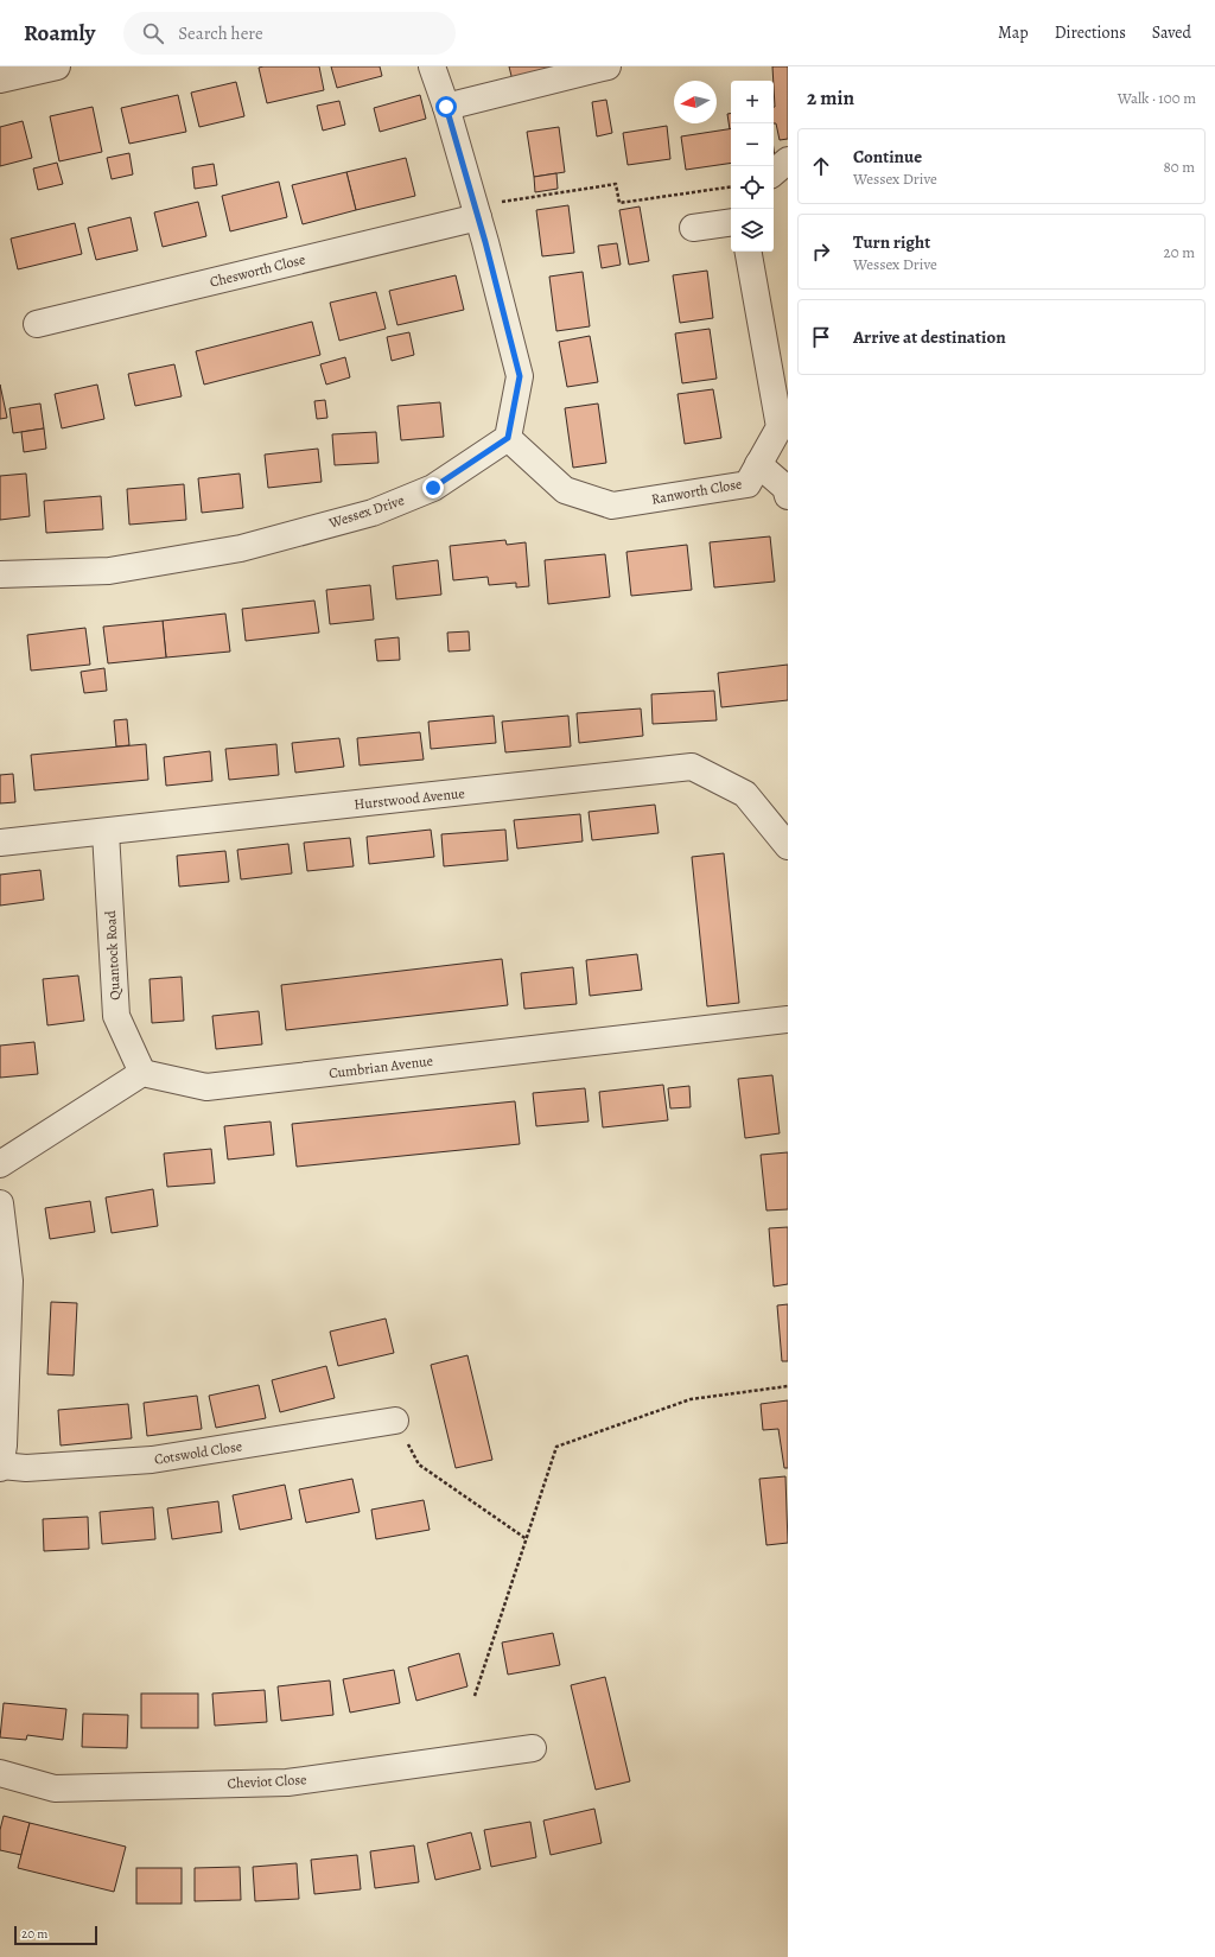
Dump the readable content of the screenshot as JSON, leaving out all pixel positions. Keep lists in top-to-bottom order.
{
  "streets": {
    "street": [
      "Chesworth Close",
      "Ranworth Close",
      "Wessex Drive",
      "Hurstwood Avenue",
      "Quantock Road",
      "Cumbrian Avenue",
      "Cotswold Close",
      "Cheviot Close"
    ]
  },
  "crossings": [
    ["Ranworth Close", "Wessex Drive"],
    ["Hurstwood Avenue", "Quantock Road"],
    ["Quantock Road", "Cumbrian Avenue"]
  ],
  "scale_bar": "20 m",
  "north": "left",
  "page": {
    "header": "Roamly",
    "search": "Search here",
    "nav": ["Map", "Directions", "Saved"],
    "heading": ["2 min", "Walk · 100 m"],
    "map_buttons": ["+", "−"],
    "list": [
      ["Continue", "Wessex Drive", "80 m"],
      ["Turn right", "Wessex Drive", "20 m"],
      "Arrive at destination"
    ],
    "scale": "20 m"
  }
}
